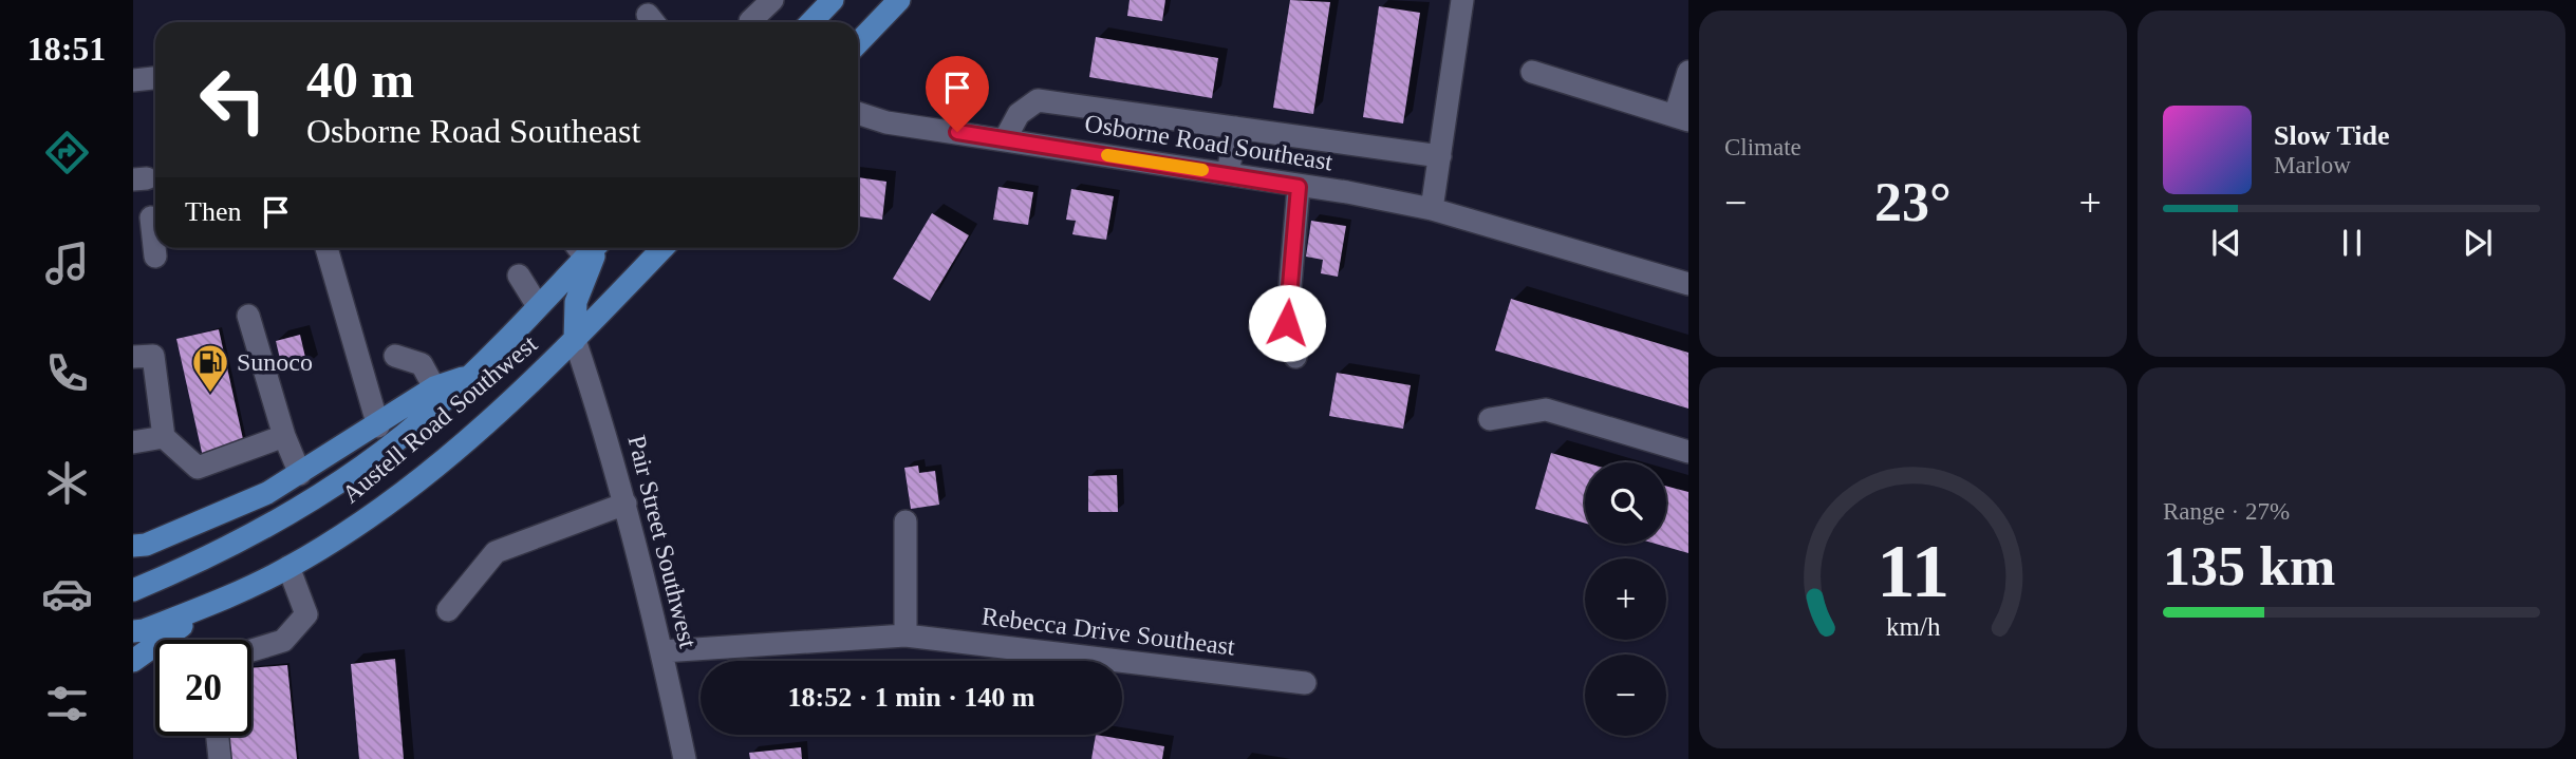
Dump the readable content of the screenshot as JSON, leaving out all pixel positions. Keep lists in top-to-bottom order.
{
  "streets": {
    "main road": ["Austell Road Southwest"],
    "street": ["Osborne Road Southeast", "Pair Street Southwest", "Rebecca Drive Southeast"]
  },
  "crossings": [
    ["Austell Road Southwest", "Pair Street Southwest"],
    ["Pair Street Southwest", "Rebecca Drive Southeast"]
  ],
  "places": {
    "fuel station": ["Sunoco"]
  },
  "page": {
    "tabs": "18:51",
    "tile": [
      "Climate",
      ["Range · 27%", "135 km"]
    ],
    "turn": ["40 m", "Osborne Road Southeast"],
    "song": ["Slow Tide", "Marlow"],
    "heat": ["−", "23°", "+"],
    "then": "Then",
    "map_buttons": ["+", "−"],
    "limit": "20",
    "trip": "18:52 · 1 min · 140 m",
    "gauge": ["11", "km/h"]
  }
}
